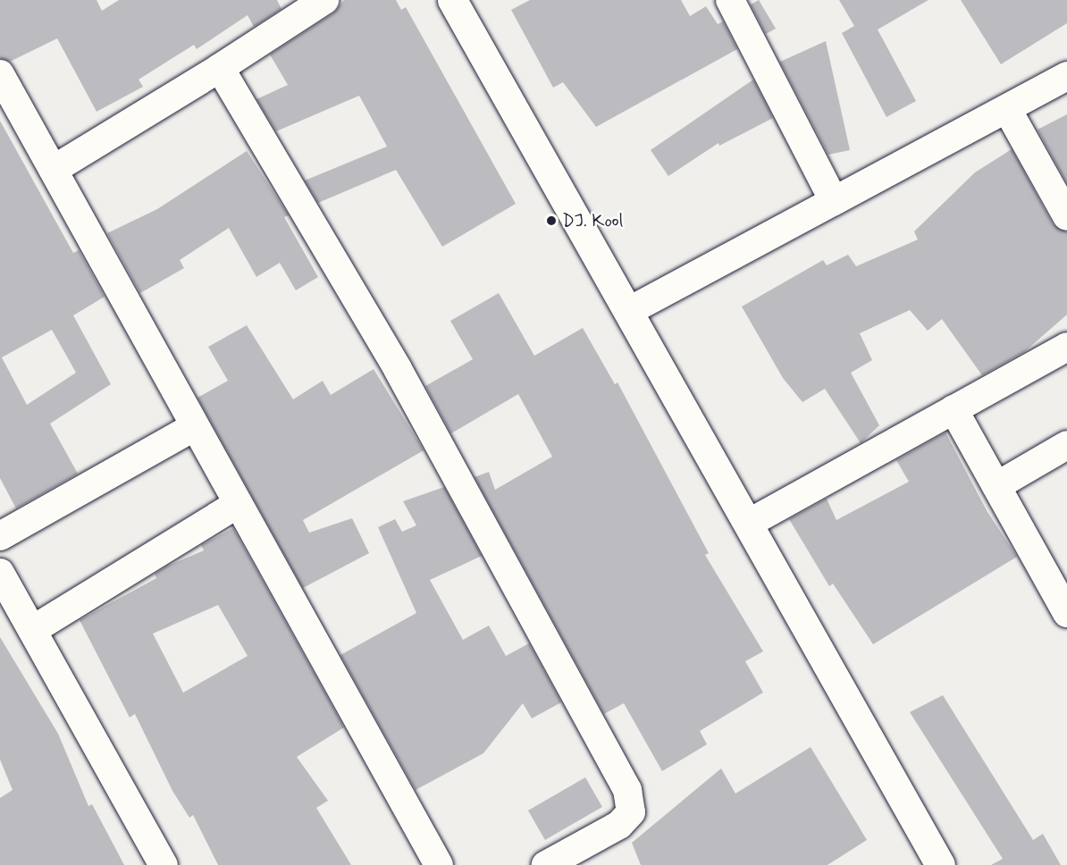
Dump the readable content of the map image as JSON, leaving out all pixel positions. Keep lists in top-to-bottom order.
{
  "places": ["DJ. Kool"]
}
